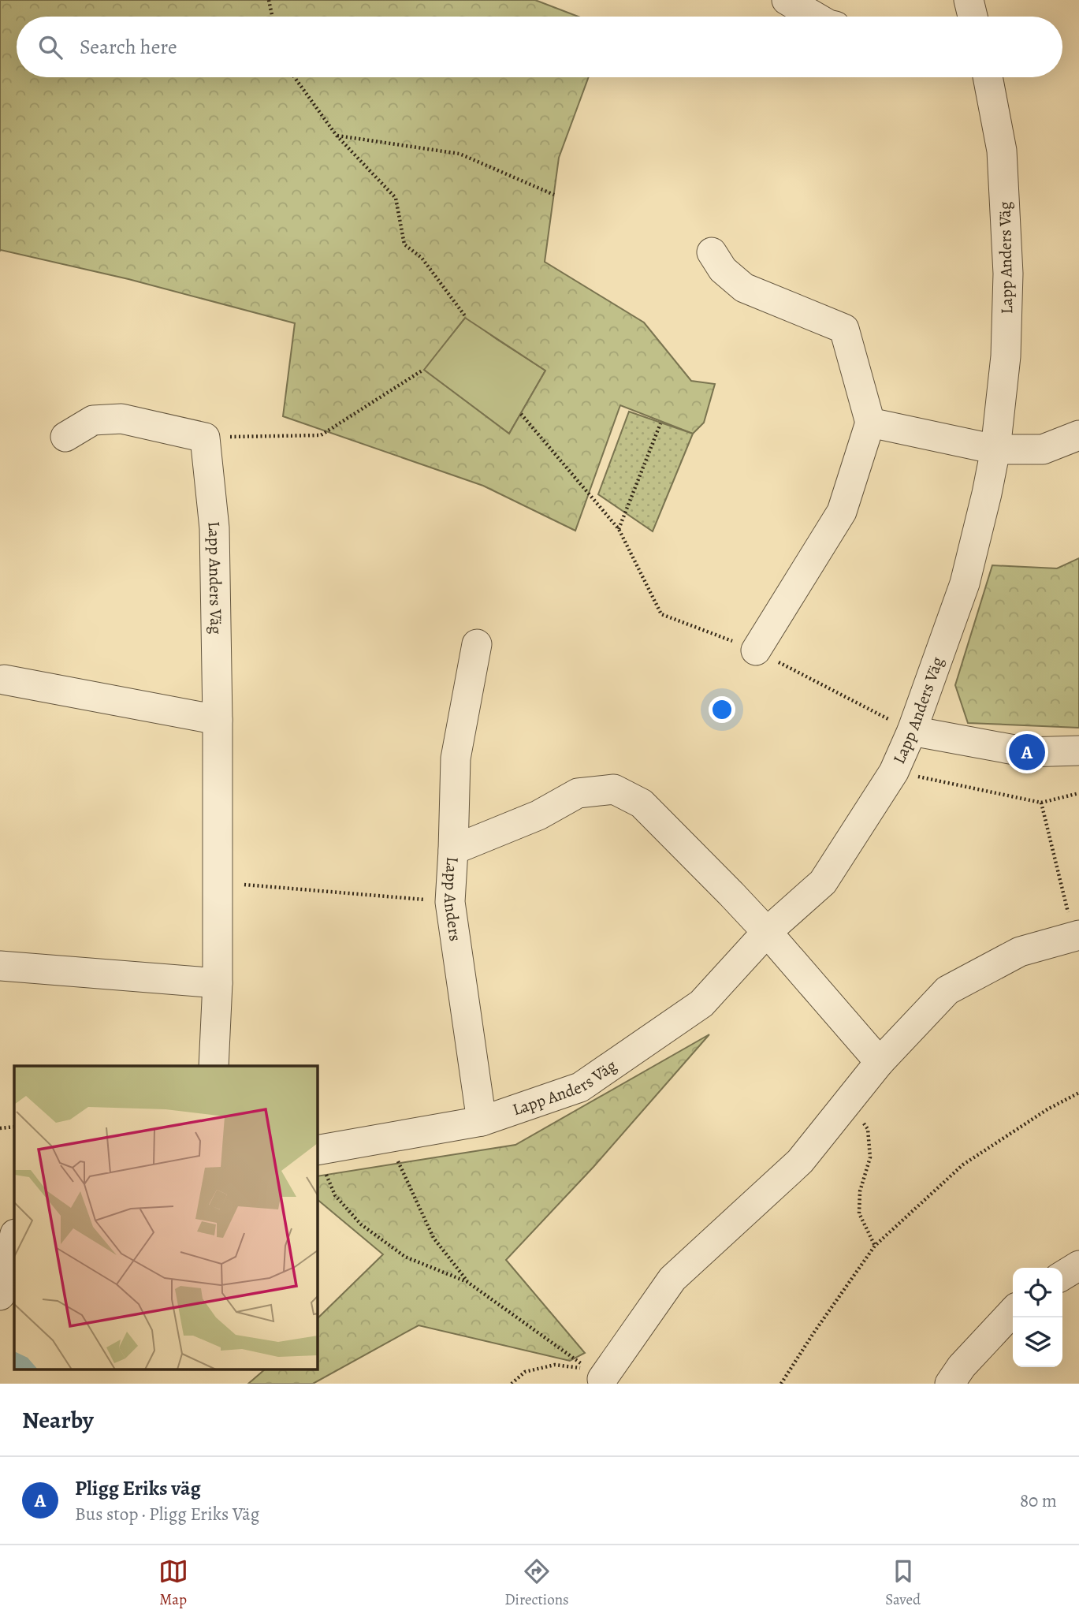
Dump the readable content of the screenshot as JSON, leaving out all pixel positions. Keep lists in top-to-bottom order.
{
  "streets": {
    "street": ["Lapp Anders Väg", "Lapp Anders"]
  },
  "crossings": [
    ["Lapp Anders Väg", "Lapp Anders"]
  ],
  "page": {
    "search": "Search here",
    "pins": "A",
    "heading": "Nearby",
    "list": [
      {
        "mark": "A",
        "name": "Pligg Eriks väg",
        "note": "Bus stop · Pligg Eriks Väg",
        "value": "80 m"
      }
    ],
    "nav": ["Map", "Directions", "Saved"]
  }
}
